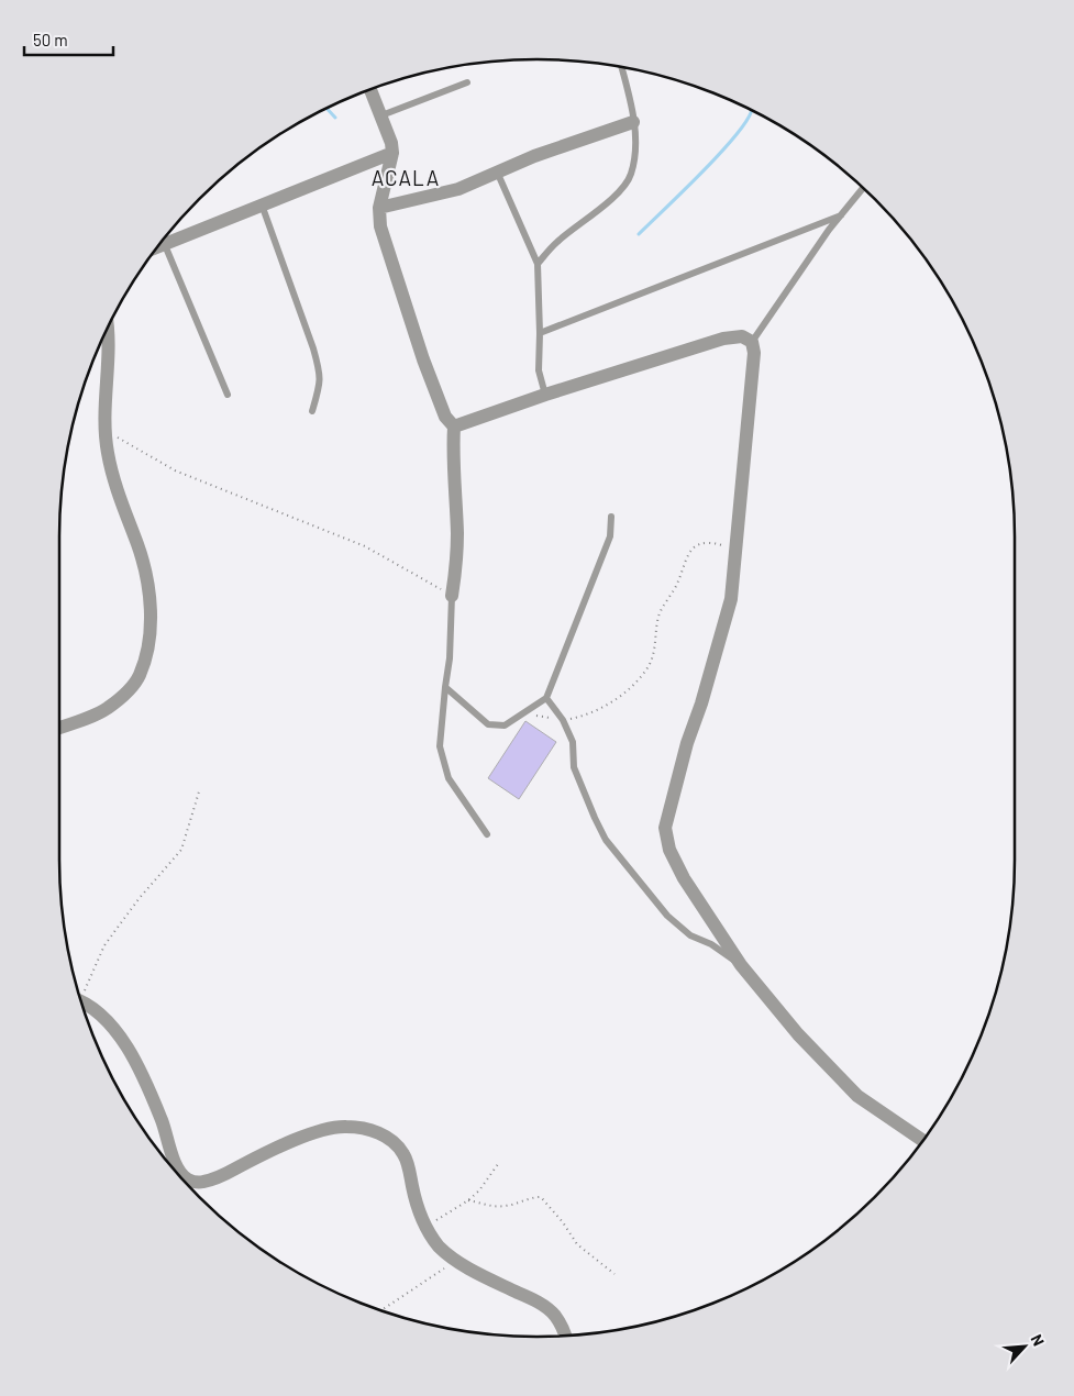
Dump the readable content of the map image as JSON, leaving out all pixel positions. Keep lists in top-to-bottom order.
{
  "districts": ["ACALA"],
  "scale_bar": "50 m",
  "north": "top right"
}
